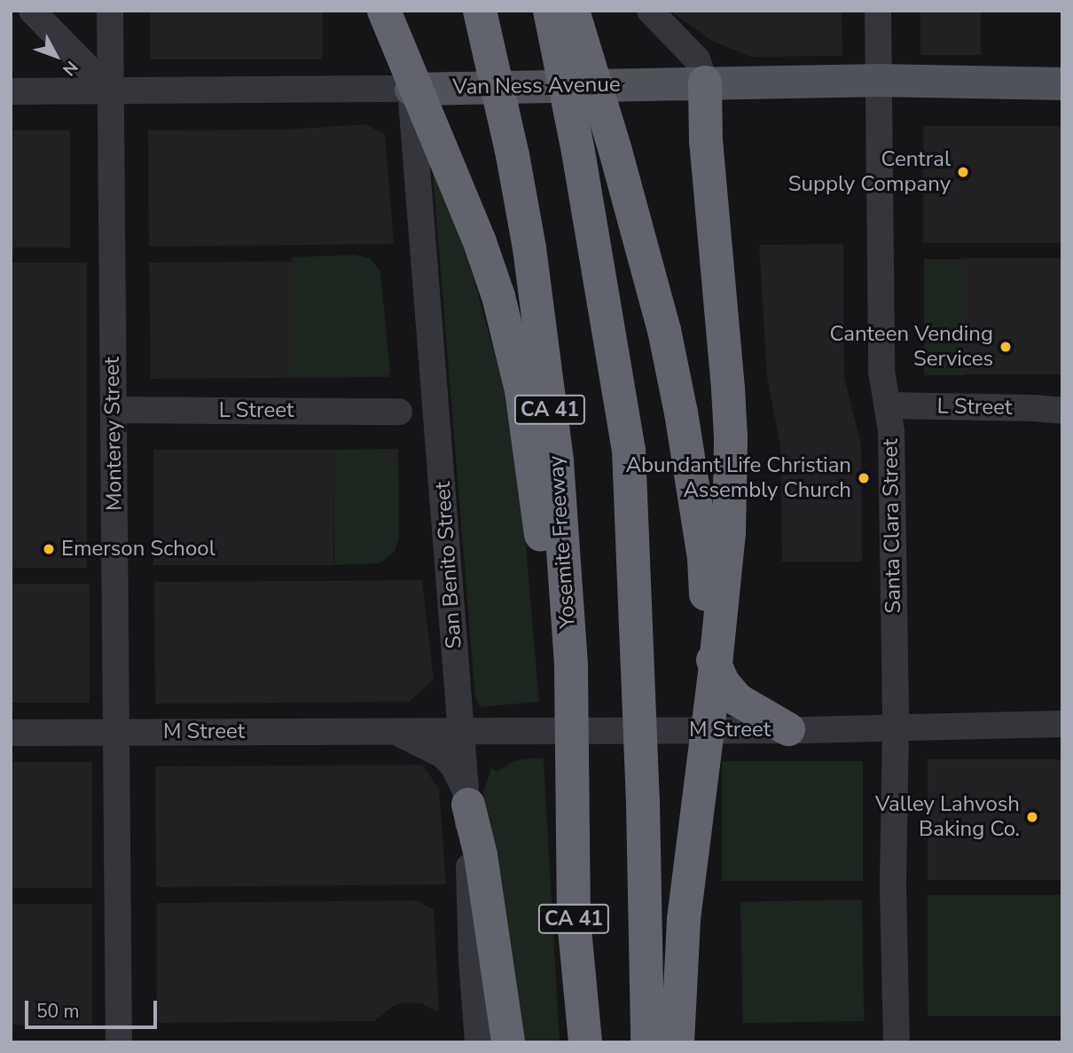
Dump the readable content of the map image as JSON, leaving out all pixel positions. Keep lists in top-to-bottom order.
{
  "streets": {
    "highway": ["CA 41", "Yosemite Freeway"],
    "main road": ["Van Ness Avenue"],
    "street": [
      "L Street",
      "Monterey Street",
      "Santa Clara Street",
      "San Benito Street",
      "M Street"
    ]
  },
  "crossings": [
    ["Van Ness Avenue", "Monterey Street"],
    ["Van Ness Avenue", "Santa Clara Street"],
    ["Van Ness Avenue", "San Benito Street"],
    ["L Street", "Monterey Street"],
    ["L Street", "Santa Clara Street"],
    ["Monterey Street", "M Street"],
    ["Santa Clara Street", "M Street"],
    ["San Benito Street", "M Street"]
  ],
  "places": [
    "Central Supply Company",
    "Canteen Vending Services",
    "Abundant Life Christian Assembly Church",
    "Emerson School",
    "Valley Lahvosh Baking Co."
  ],
  "scale_bar": "50 m",
  "north": "bottom right"
}
